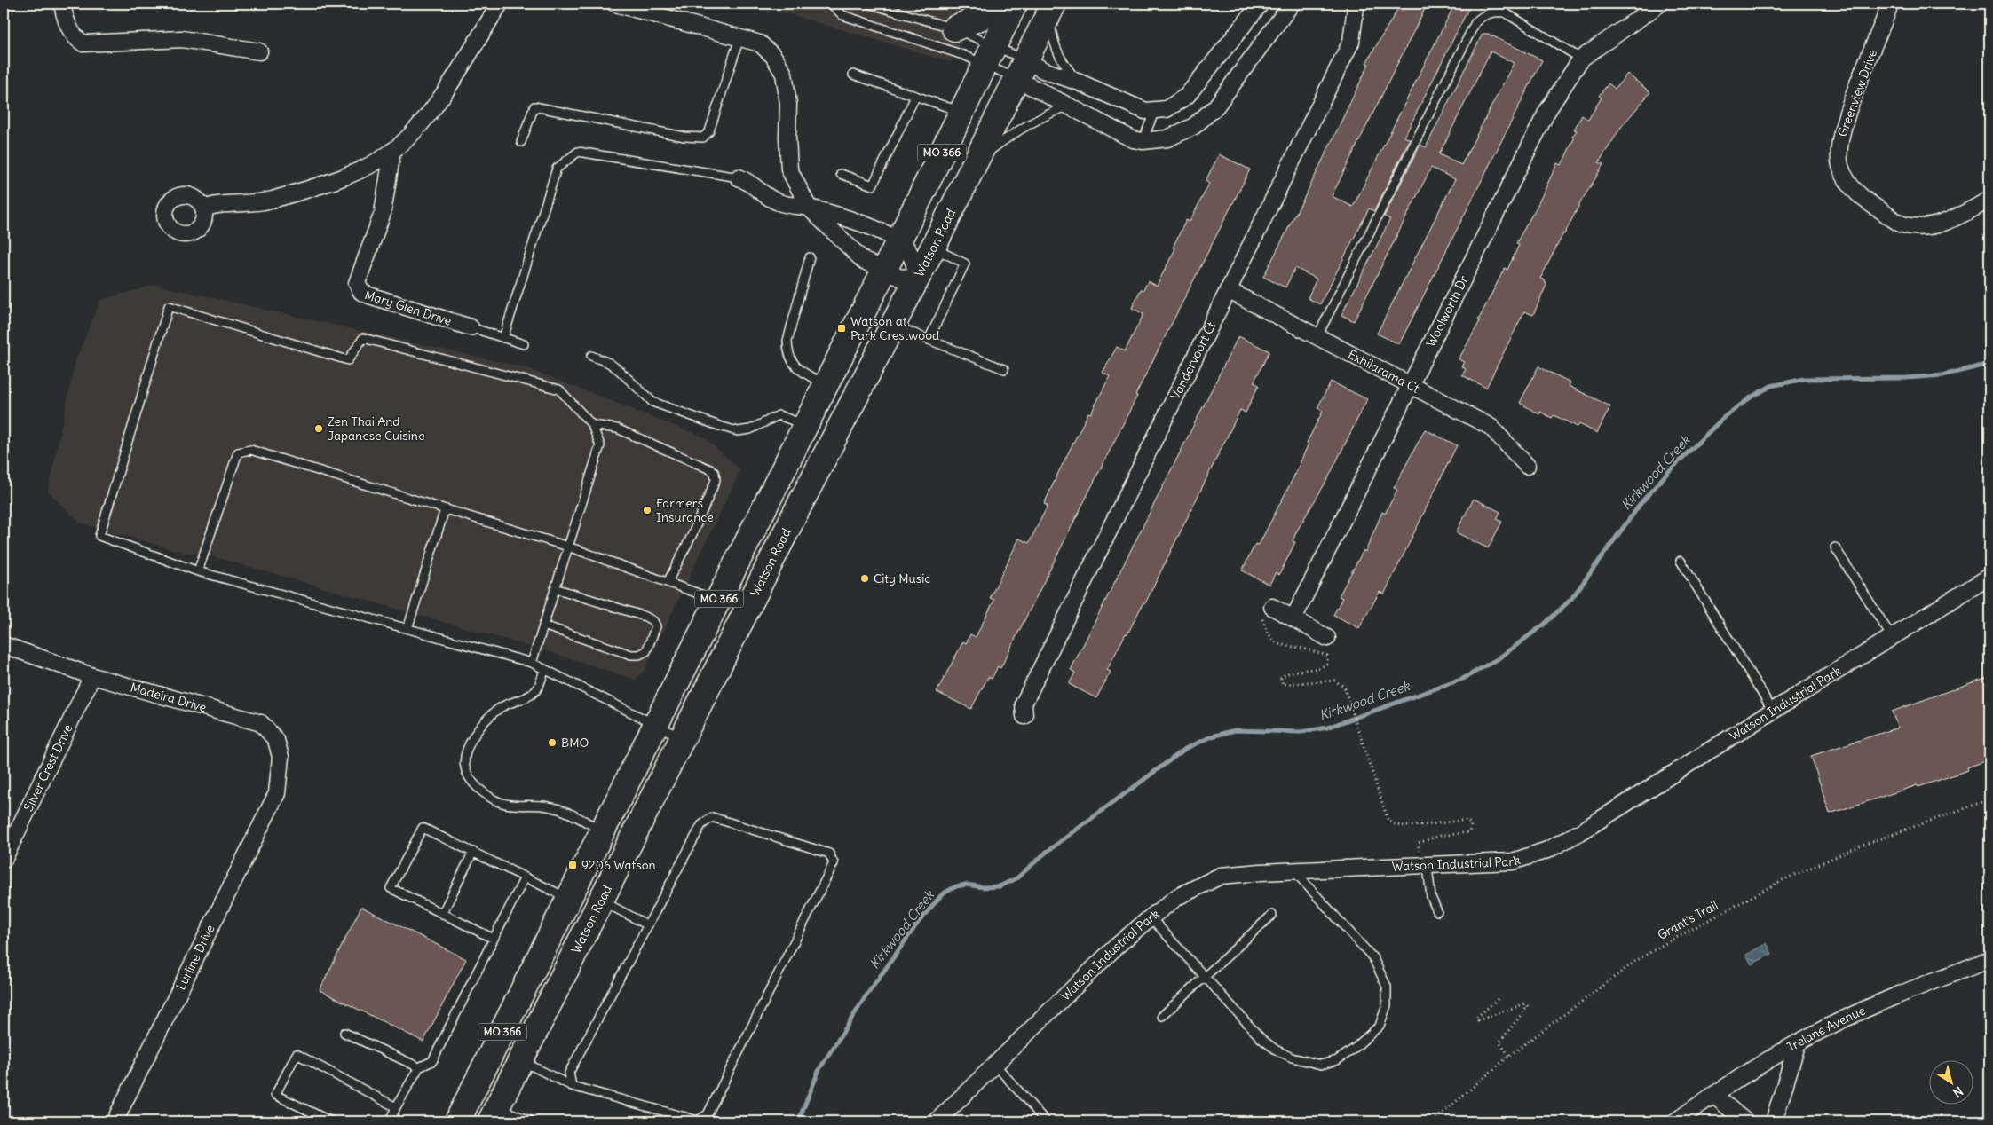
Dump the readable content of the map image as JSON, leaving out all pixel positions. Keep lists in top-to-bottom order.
{
  "streets": {
    "main road": ["MO 366", "Watson Road"],
    "street": [
      "Greenview Drive",
      "Mary Glen Drive",
      "Woolworth Dr",
      "Vandervoort Ct",
      "Exhilarama Ct",
      "Madeira Drive",
      "Watson Industrial Park",
      "Silver Crest Drive",
      "Lurline Drive",
      "Trelane Avenue"
    ],
    "path": ["Grant's Trail"]
  },
  "crossings": [
    ["Woolworth Dr", "Exhilarama Ct"],
    ["Vandervoort Ct", "Exhilarama Ct"],
    ["Madeira Drive", "Silver Crest Drive"],
    ["Madeira Drive", "Lurline Drive"]
  ],
  "water": ["Kirkwood Creek"],
  "places": {
    "transit": ["Watson at Park Crestwood", "9206 Watson"],
    "other": [
      "Zen Thai And Japanese Cuisine",
      "Farmers Insurance",
      "City Music",
      "BMO"
    ]
  },
  "north": "bottom right"
}
